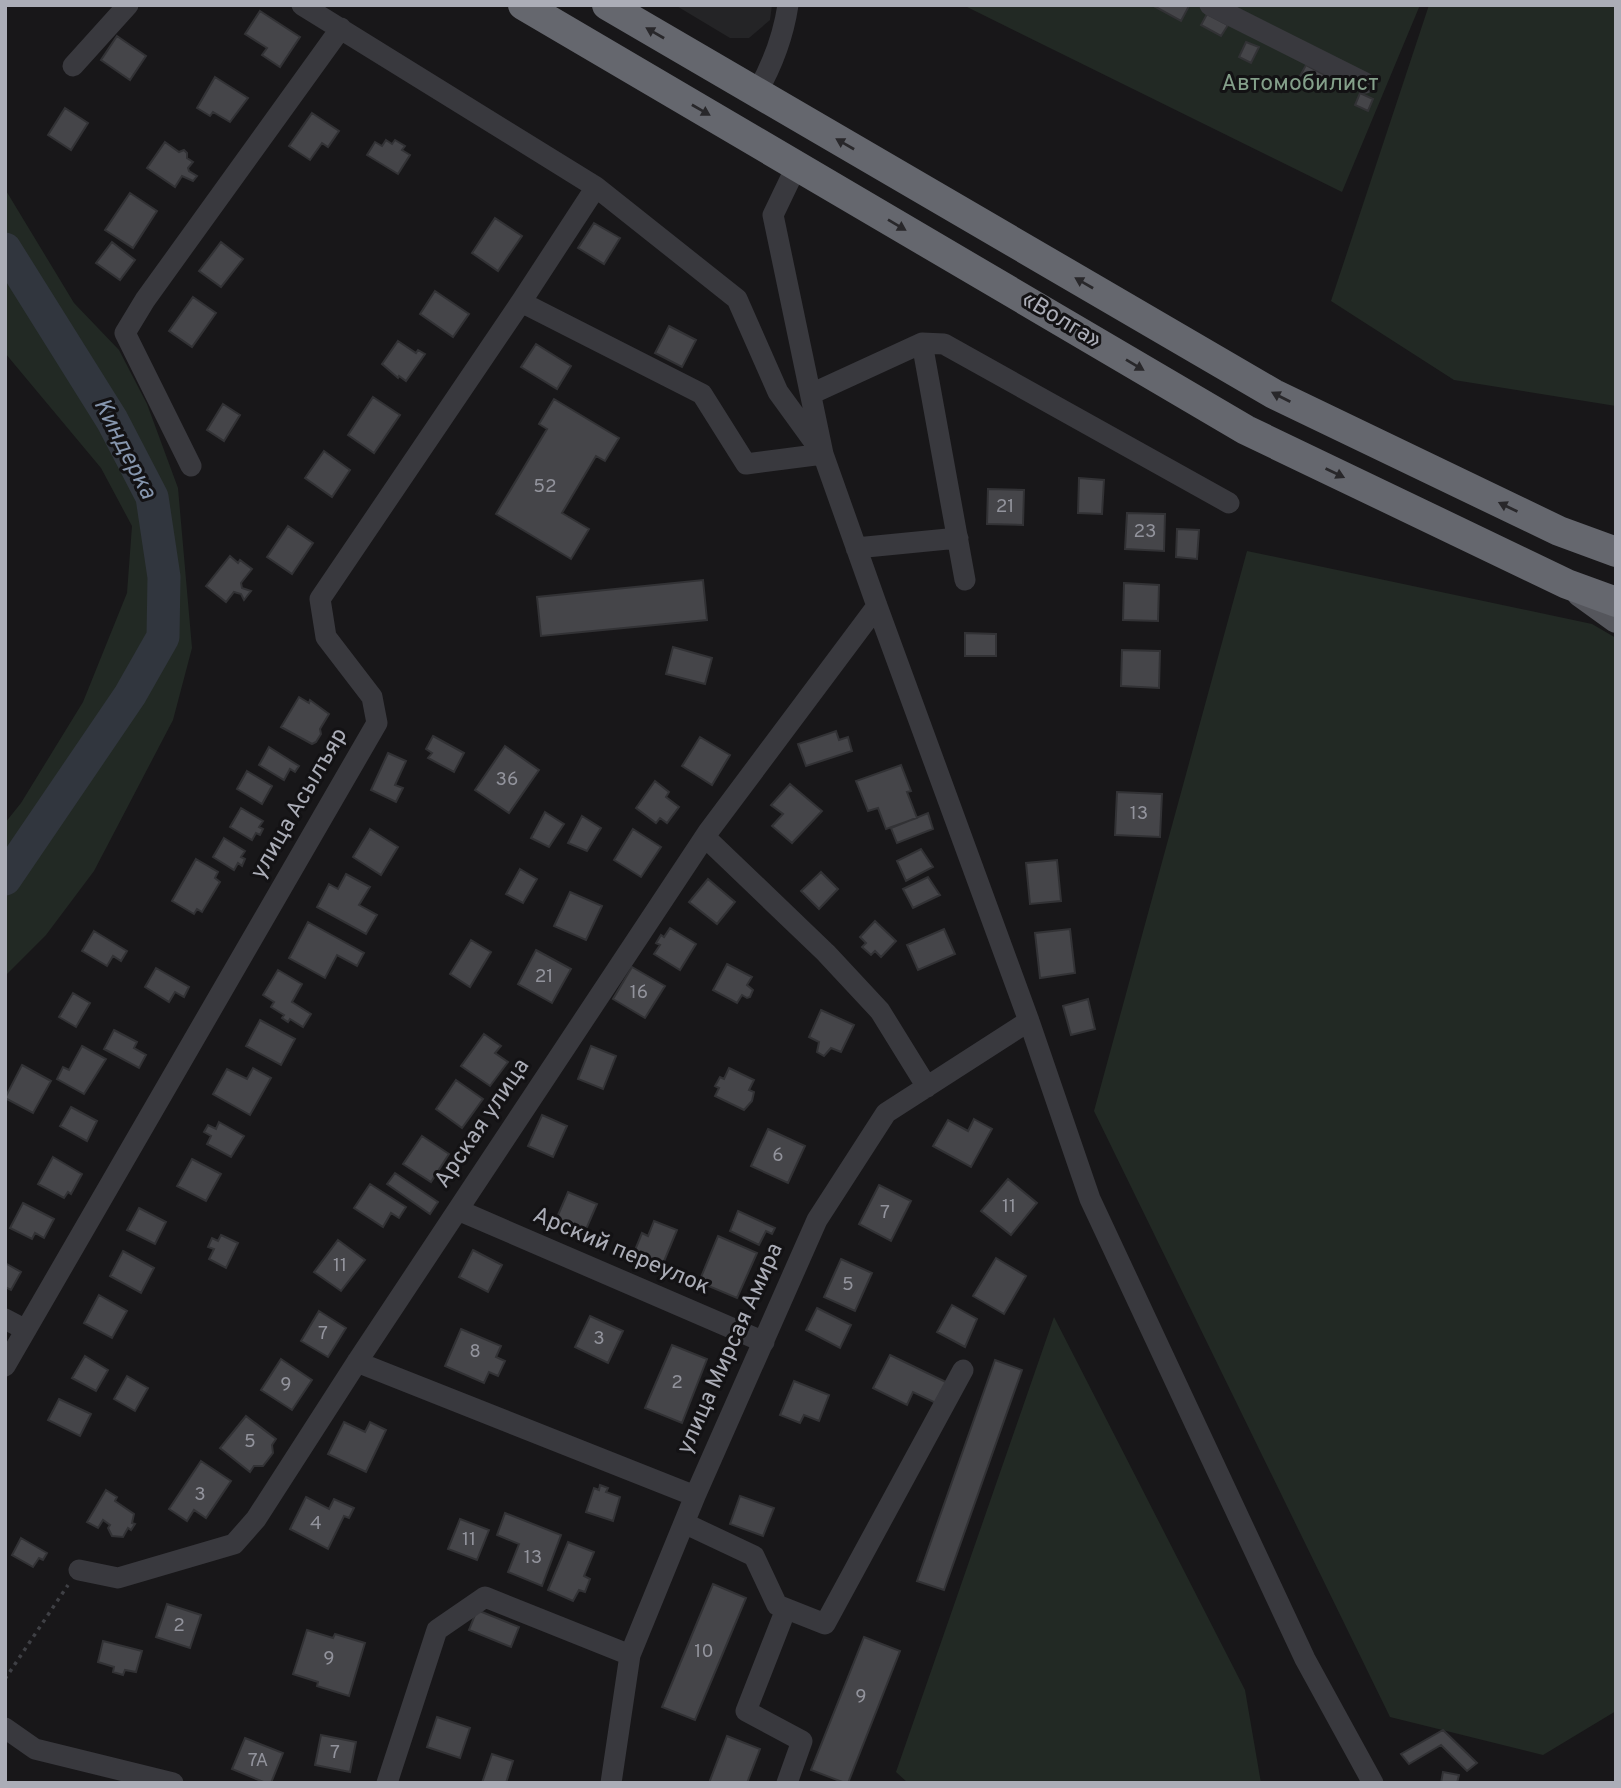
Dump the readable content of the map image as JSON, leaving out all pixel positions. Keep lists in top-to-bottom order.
{
  "streets": {
    "highway": ["«Волга»"],
    "street": [
      "улица Асылъяр",
      "Арская улица",
      "Арский переулок",
      "улица Мирсая Амира"
    ]
  },
  "crossings": [
    ["Арская улица", "Арский переулок"],
    ["Арский переулок", "улица Мирсая Амира"]
  ],
  "water": ["Киндерка"],
  "parks": ["Автомобилист"],
  "house_numbers": [
    "52",
    "21",
    "23",
    "36",
    "13",
    "21",
    "16",
    "6",
    "11",
    "7",
    "11",
    "5",
    "7",
    "3",
    "8",
    "2",
    "9",
    "5",
    "3",
    "4",
    "11",
    "13",
    "2",
    "10",
    "9",
    "9",
    "7",
    "7А"
  ]
}
